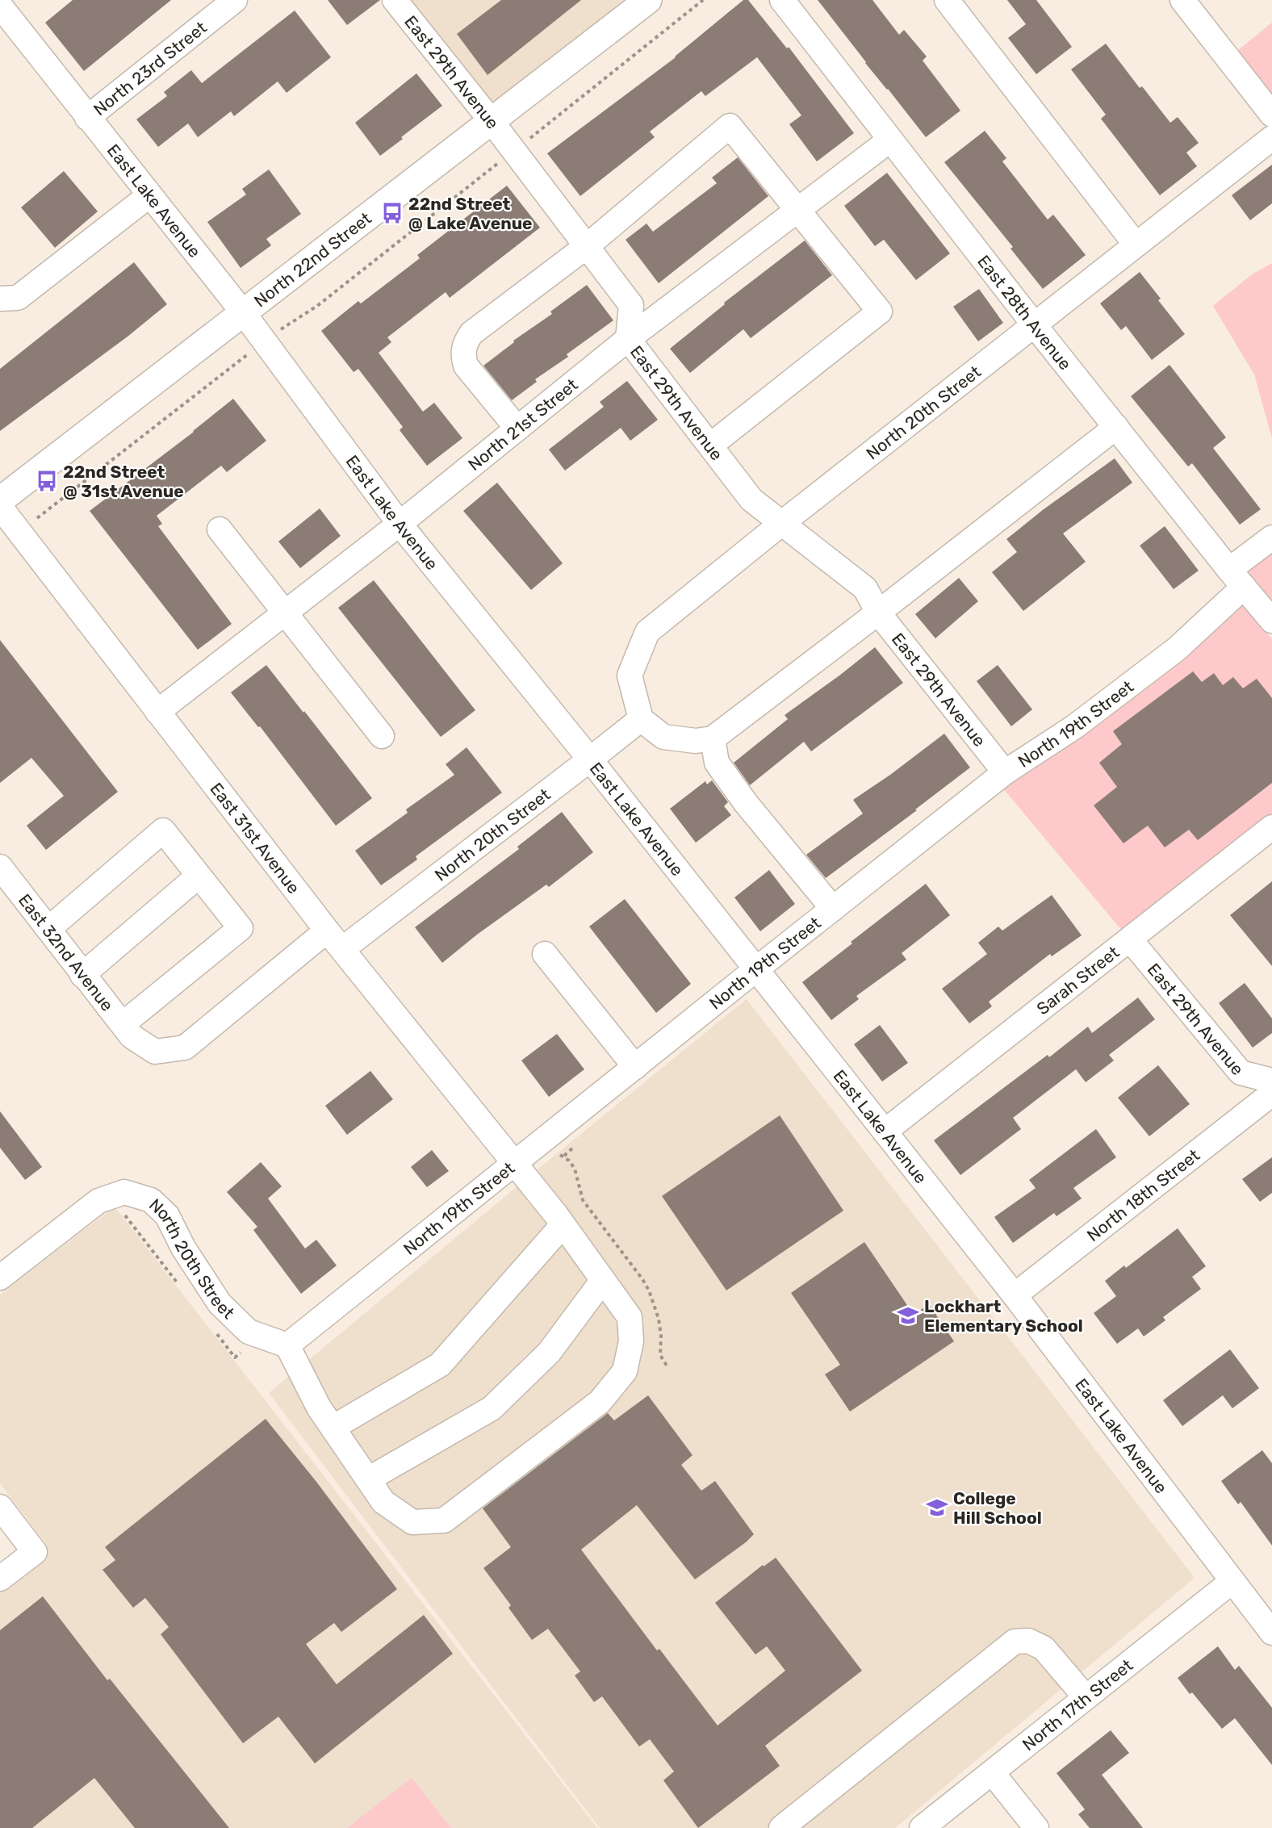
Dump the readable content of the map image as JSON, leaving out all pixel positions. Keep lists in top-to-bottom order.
{
  "streets": {
    "main road": ["North 22nd Street"],
    "street": [
      "North 23rd Street",
      "East 29th Avenue",
      "East Lake Avenue",
      "East 28th Avenue",
      "North 20th Street",
      "North 21st Street",
      "North 19th Street",
      "East 31st Avenue",
      "East 32nd Avenue",
      "Sarah Street",
      "North 18th Street",
      "North 17th Street"
    ]
  },
  "crossings": [
    ["North 23rd Street", "East Lake Avenue"],
    ["East 29th Avenue", "North 22nd Street"],
    ["East 29th Avenue", "North 20th Street"],
    ["East 29th Avenue", "North 21st Street"],
    ["East 29th Avenue", "North 19th Street"],
    ["East 29th Avenue", "Sarah Street"],
    ["East Lake Avenue", "North 22nd Street"],
    ["East Lake Avenue", "North 20th Street"],
    ["East Lake Avenue", "North 21st Street"],
    ["East Lake Avenue", "North 19th Street"],
    ["East Lake Avenue", "Sarah Street"],
    ["East Lake Avenue", "North 18th Street"],
    ["East Lake Avenue", "North 17th Street"],
    ["East 28th Avenue", "North 20th Street"],
    ["East 28th Avenue", "North 21st Street"],
    ["East 28th Avenue", "North 19th Street"],
    ["North 20th Street", "North 19th Street"],
    ["North 20th Street", "East 31st Avenue"],
    ["North 21st Street", "East 31st Avenue"],
    ["North 19th Street", "East 31st Avenue"]
  ],
  "places": {
    "bus stop": ["22nd Street @ Lake Avenue", "22nd Street @ 31st Avenue"],
    "school or university": ["Lockhart Elementary School", "College Hill School"]
  }
}
